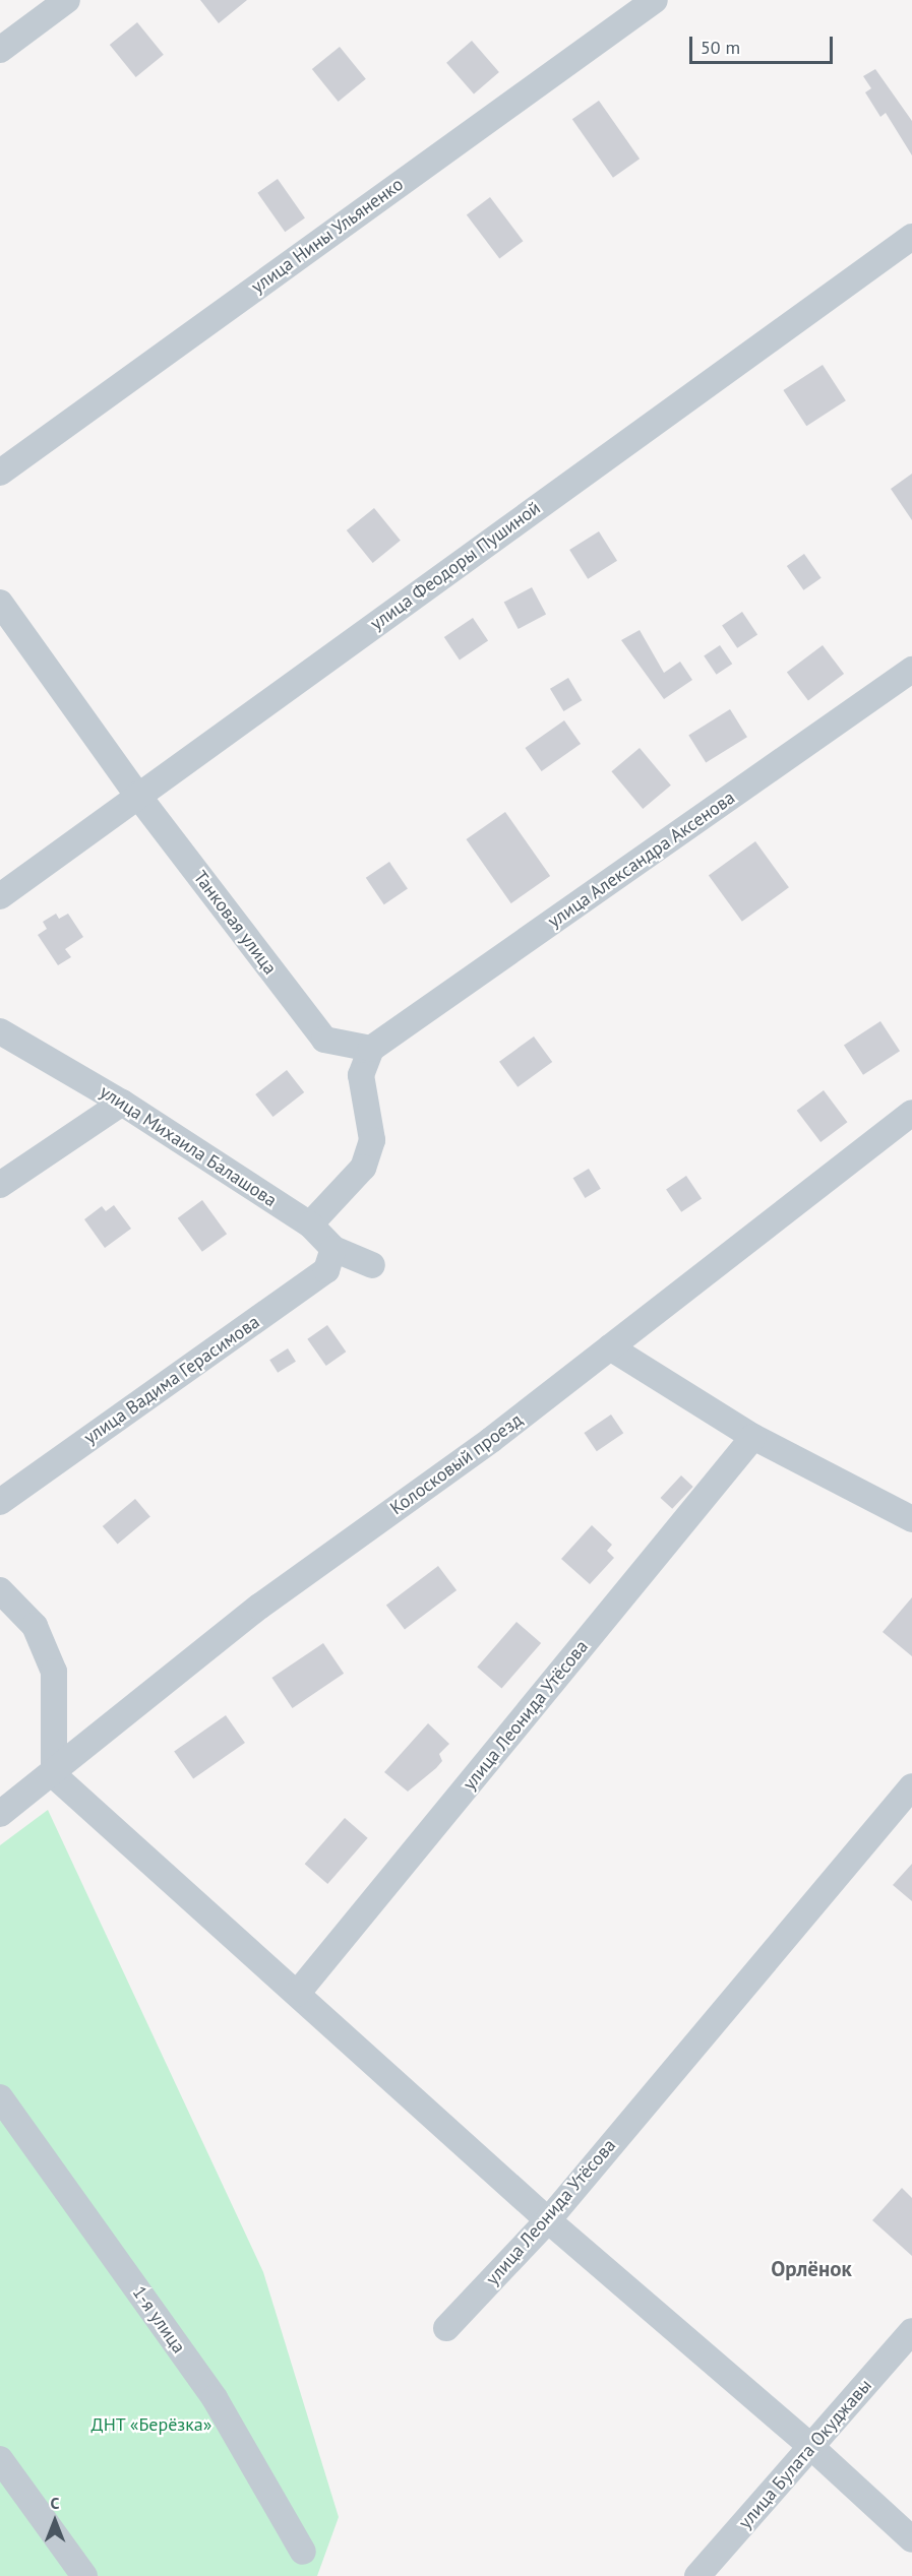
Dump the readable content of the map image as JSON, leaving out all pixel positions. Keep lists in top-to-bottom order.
{
  "streets": {
    "street": [
      "улица Нины Ульяненко",
      "улица Феодоры Пушиной",
      "улица Александра Аксенова",
      "Танковая улица",
      "улица Михаила Балашова",
      "улица Вадима Герасимова",
      "Колосковый проезд",
      "улица Леонида Утёсова",
      "1-я улица",
      "улица Булата Окуджавы"
    ]
  },
  "crossings": [
    ["улица Феодоры Пушиной", "Танковая улица"],
    ["улица Александра Аксенова", "Танковая улица"],
    ["улица Михаила Балашова", "улица Вадима Герасимова"]
  ],
  "districts": ["Орлёнок"],
  "parks": ["ДНТ «Берёзка»"],
  "scale_bar": "50 m",
  "north": "top"
}
